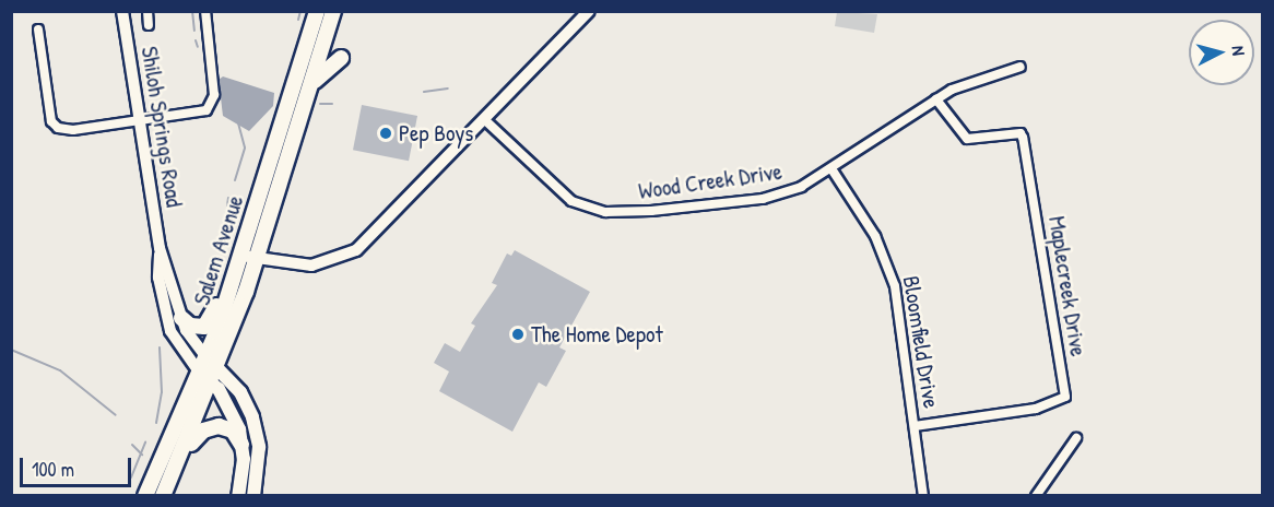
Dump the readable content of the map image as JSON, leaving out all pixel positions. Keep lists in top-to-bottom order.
{
  "streets": {
    "main road": ["Shiloh Springs Road", "Salem Avenue"],
    "street": ["Wood Creek Drive", "Maplecreek Drive", "Bloomfield Drive"]
  },
  "crossings": [
    ["Shiloh Springs Road", "Salem Avenue"],
    ["Wood Creek Drive", "Maplecreek Drive"],
    ["Wood Creek Drive", "Bloomfield Drive"],
    ["Maplecreek Drive", "Bloomfield Drive"]
  ],
  "places": ["Pep Boys", "The Home Depot"],
  "scale_bar": "100 m",
  "north": "right"
}
